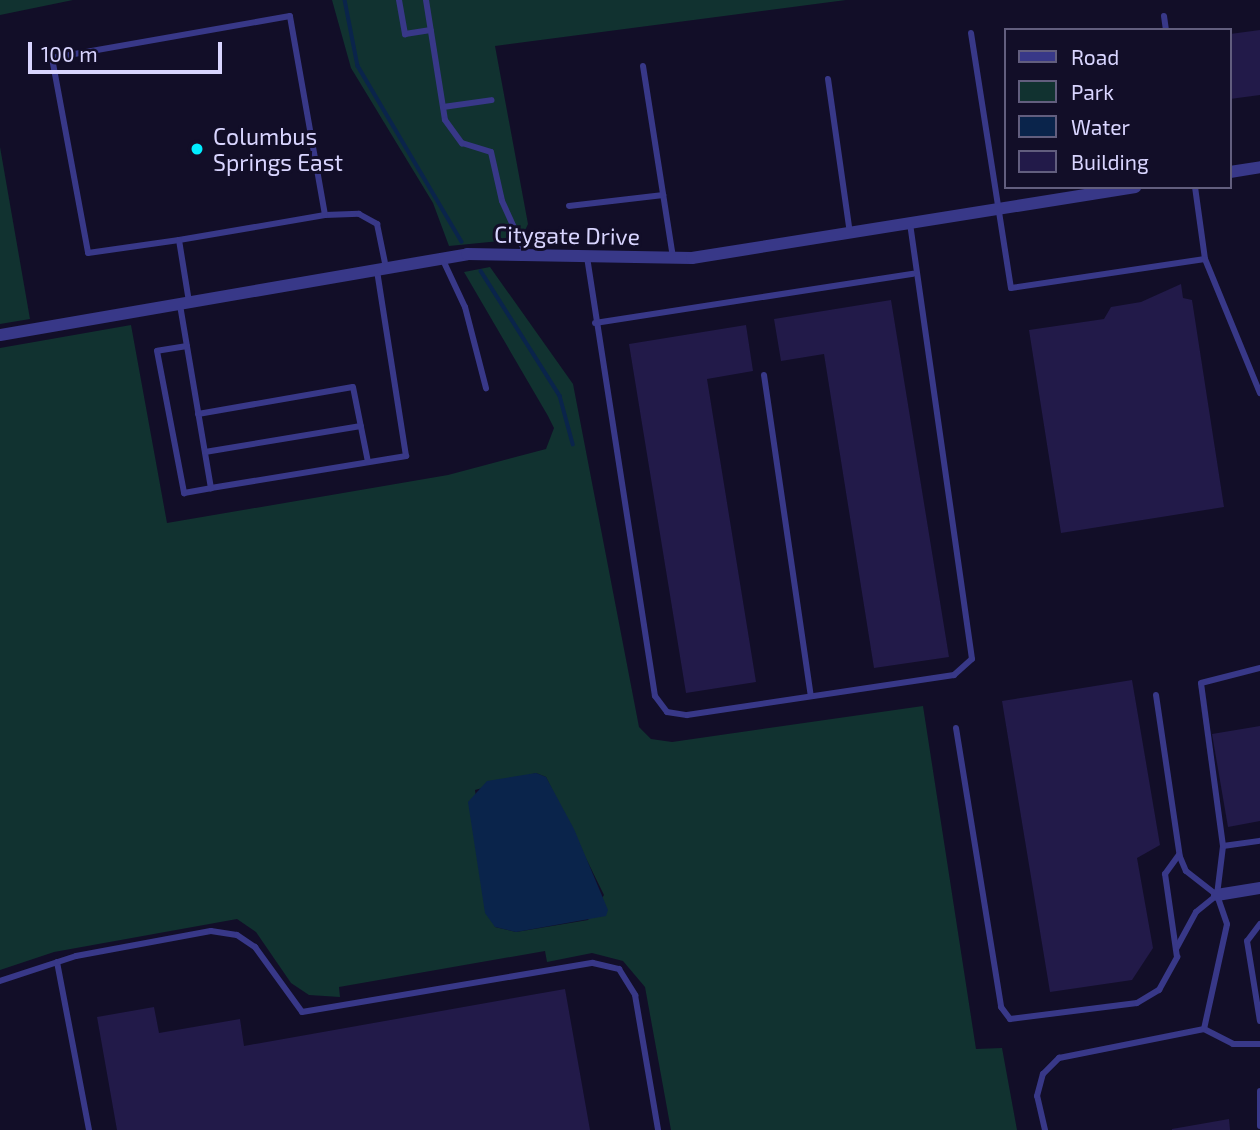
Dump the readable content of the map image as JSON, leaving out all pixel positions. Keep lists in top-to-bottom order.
{
  "streets": {
    "street": ["Citygate Drive"]
  },
  "places": ["Columbus Springs East"],
  "legend": [
    "Road",
    "Park",
    "Water",
    "Building"
  ],
  "scale_bar": "100 m"
}
